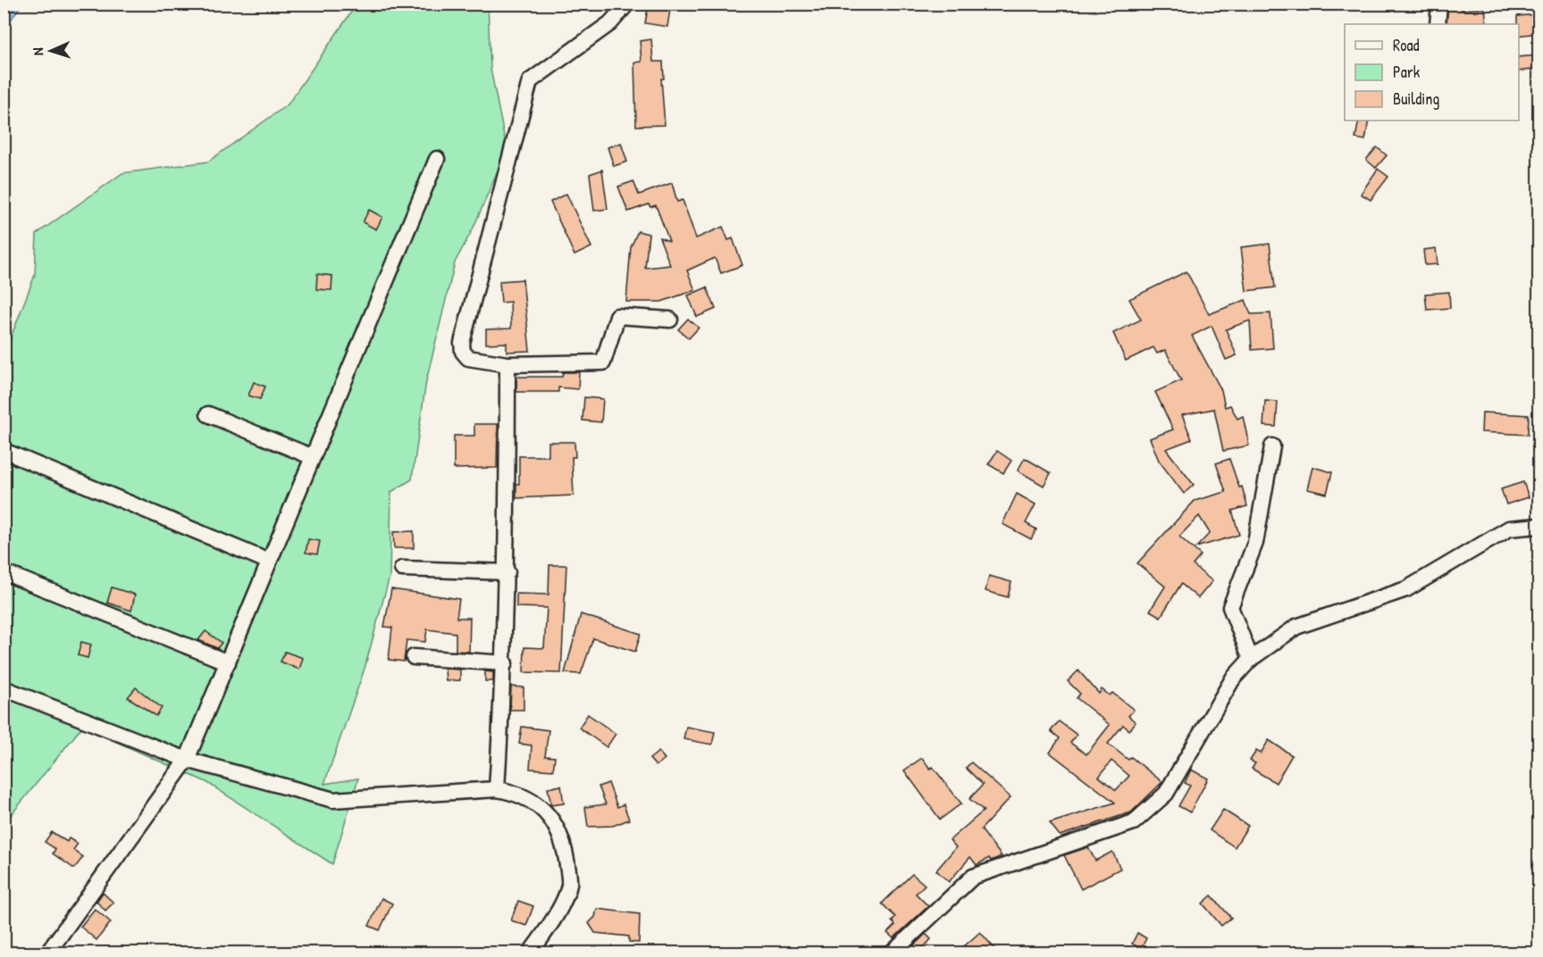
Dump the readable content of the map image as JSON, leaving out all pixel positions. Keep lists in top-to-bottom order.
{
  "legend": ["Road", "Park", "Building"],
  "north": "left"
}
